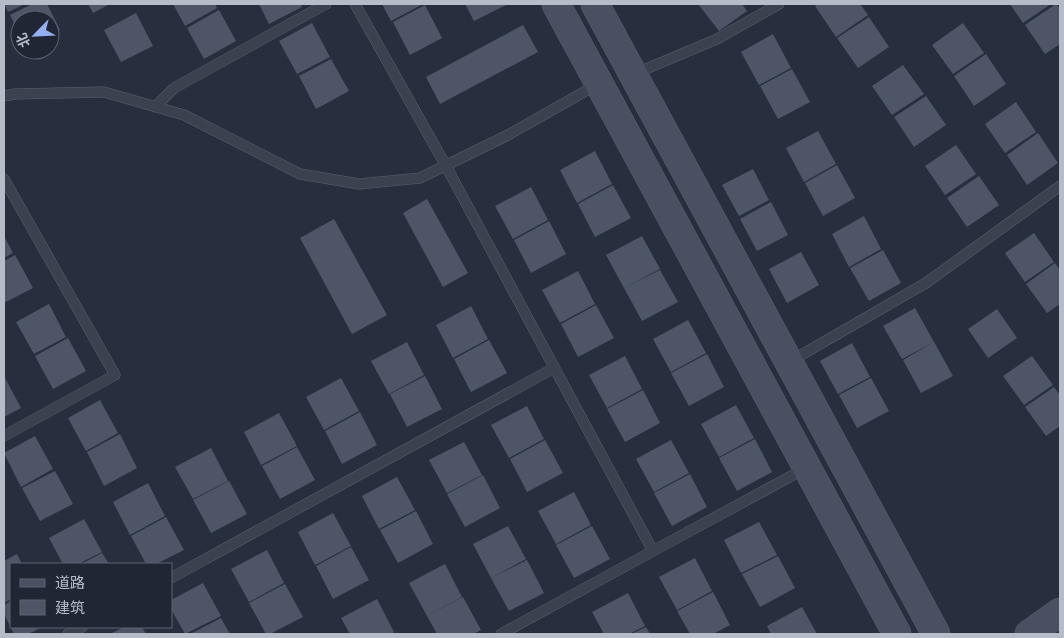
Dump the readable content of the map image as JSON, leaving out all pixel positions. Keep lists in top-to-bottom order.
{
  "legend": ["道路", "建筑"],
  "north": "bottom left"
}
